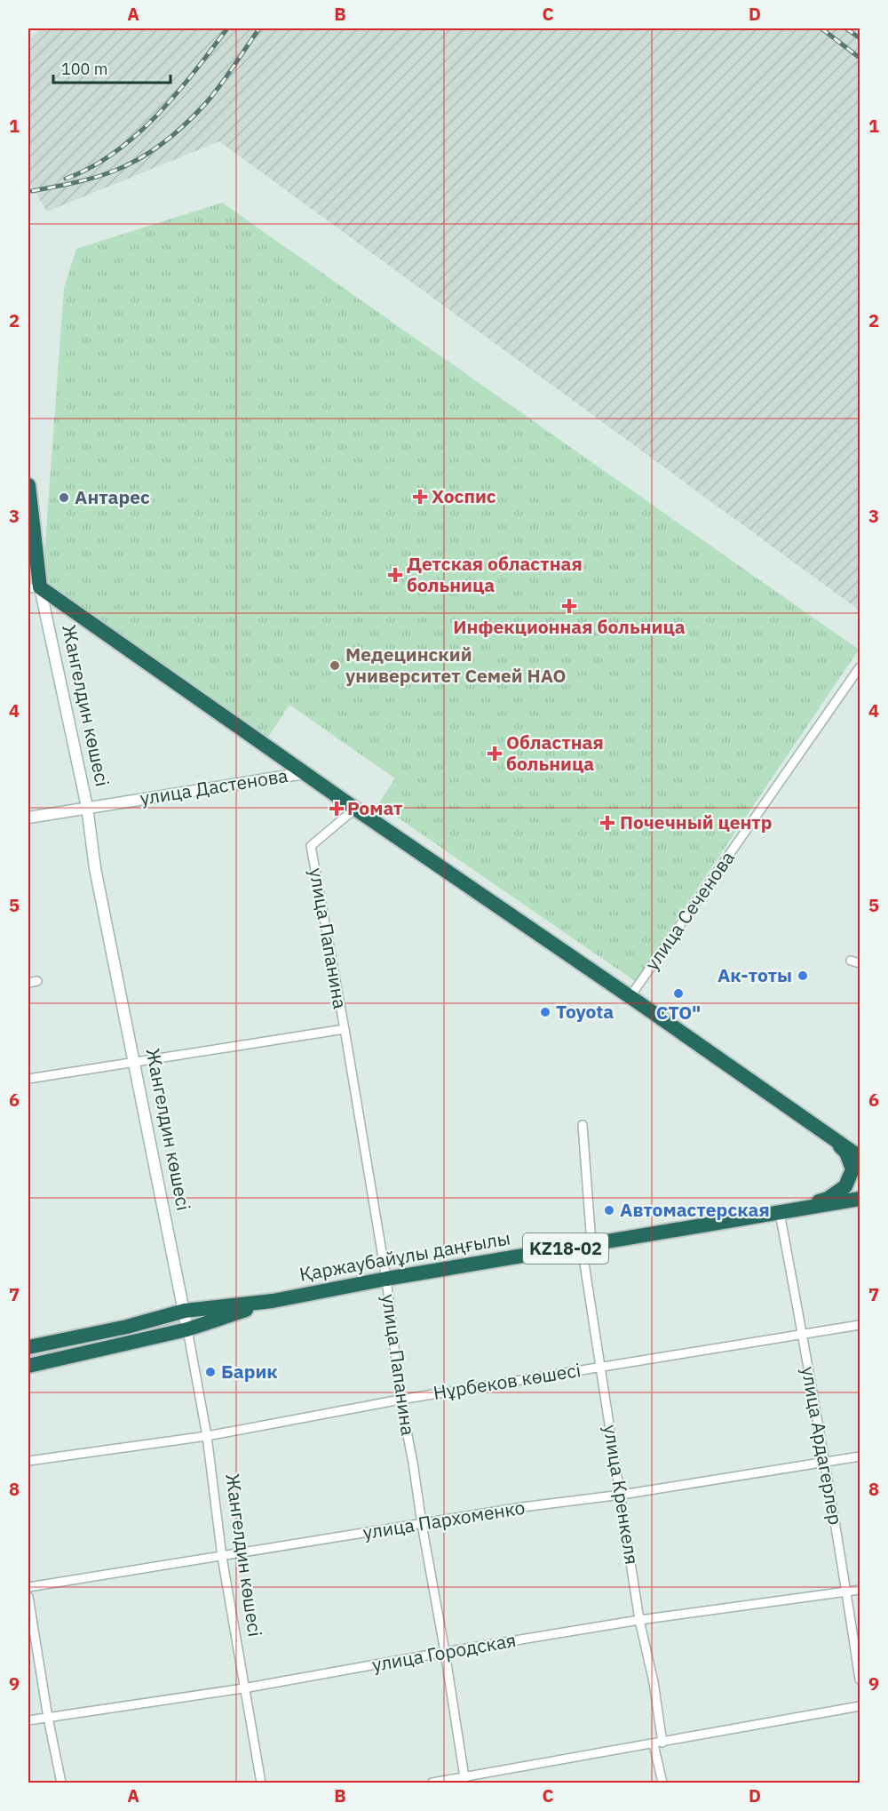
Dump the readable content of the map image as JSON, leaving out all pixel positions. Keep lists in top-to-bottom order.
{
  "streets": {
    "highway": ["Жангелдин көшесі", "KZ18-02", "Қаржаубайұлы даңғылы"],
    "street": [
      "улица Дастенова",
      "улица Сеченова",
      "улица Папанина",
      "Нұрбеков көшесі",
      "улица Ардагерлер",
      "улица Кренкеля",
      "улица Пархоменко",
      "улица Городская"
    ]
  },
  "crossings": [
    ["Жангелдин көшесі", "улица Дастенова"],
    ["Жангелдин көшесі", "Қаржаубайұлы даңғылы"],
    ["Жангелдин көшесі", "Нұрбеков көшесі"],
    ["Жангелдин көшесі", "улица Пархоменко"],
    ["Жангелдин көшесі", "улица Городская"],
    ["улица Папанина", "Қаржаубайұлы даңғылы"],
    ["улица Папанина", "Нұрбеков көшесі"],
    ["улица Папанина", "улица Пархоменко"],
    ["улица Папанина", "улица Городская"],
    ["Қаржаубайұлы даңғылы", "улица Ардагерлер"],
    ["Қаржаубайұлы даңғылы", "улица Кренкеля"],
    ["Нұрбеков көшесі", "улица Ардагерлер"],
    ["Нұрбеков көшесі", "улица Кренкеля"],
    ["улица Ардагерлер", "улица Пархоменко"],
    ["улица Ардагерлер", "улица Городская"],
    ["улица Кренкеля", "улица Пархоменко"],
    ["улица Кренкеля", "улица Городская"]
  ],
  "places": {
    "health": [
      "Хоспис",
      "Детская областная больница",
      "Инфекционная больница",
      "Областная больница",
      "Ромат",
      "Почечный центр"
    ],
    "other": [
      "Антарес",
      "Медецинский университет Семей НАО",
      "Ак-тоты",
      "СТО\"",
      "Toyota",
      "Автомастерская",
      "Барик"
    ]
  },
  "scale_bar": "100 m",
  "grid": {
    "columns": [
      "A",
      "B",
      "C",
      "D"
    ],
    "rows": [
      "1",
      "2",
      "3",
      "4",
      "5",
      "6",
      "7",
      "8",
      "9"
    ]
  }
}
